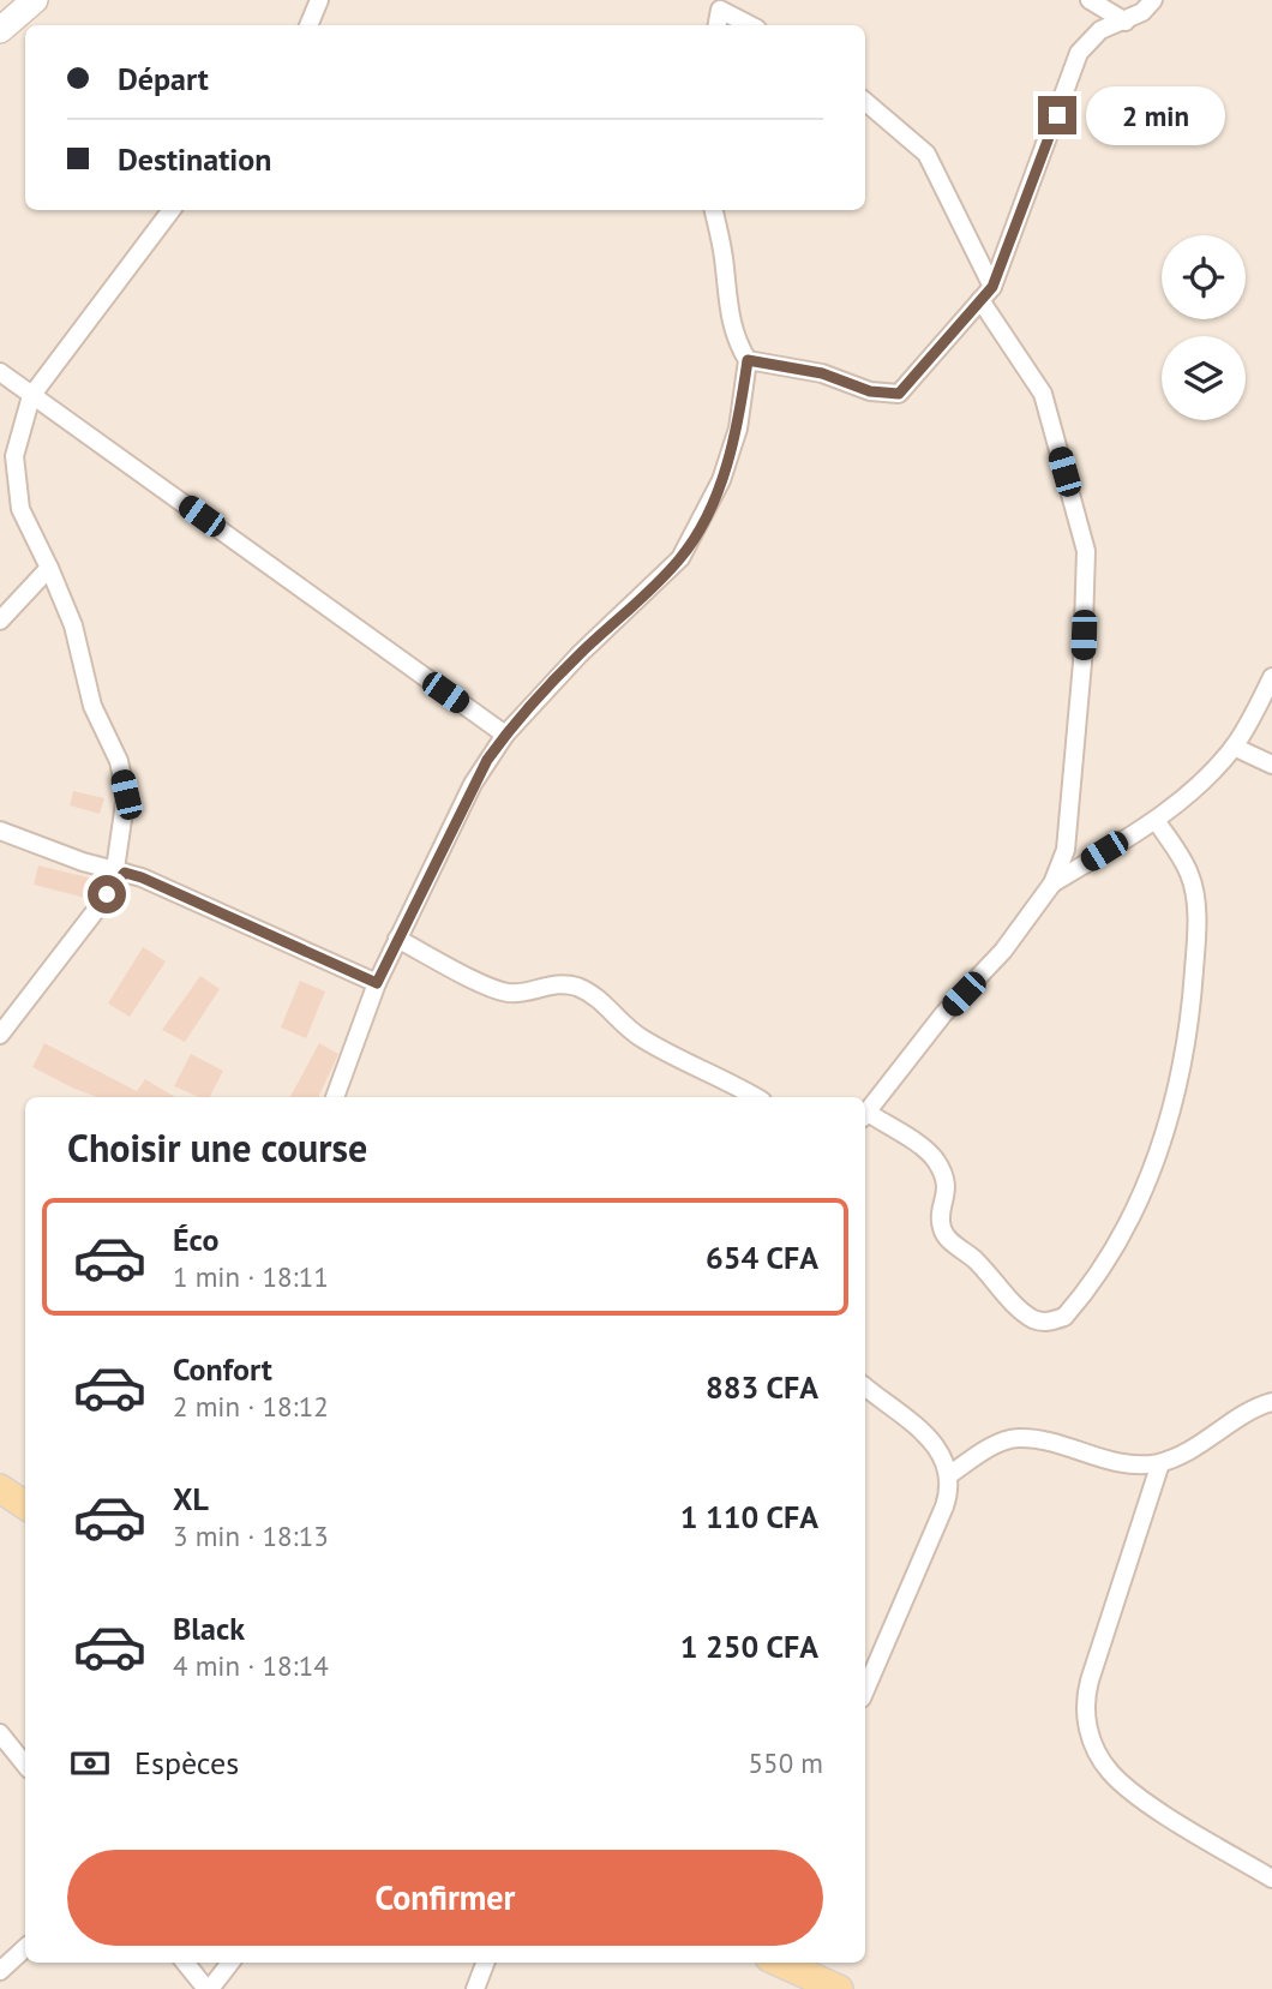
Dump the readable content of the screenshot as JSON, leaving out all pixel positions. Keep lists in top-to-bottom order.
{
  "page": {
    "banner": ["Départ", "Destination"],
    "bubble": "2 min",
    "heading": "Choisir une course",
    "list": [
      {
        "name": "Éco",
        "note": "1 min · 18:11",
        "value": "654 CFA"
      },
      {
        "name": "Confort",
        "note": "2 min · 18:12",
        "value": "883 CFA"
      },
      {
        "name": "XL",
        "note": "3 min · 18:13",
        "value": "1 110 CFA"
      },
      {
        "name": "Black",
        "note": "4 min · 18:14",
        "value": "1 250 CFA"
      }
    ],
    "pay": ["Espèces", "550 m"],
    "buttons": "Confirmer"
  }
}
